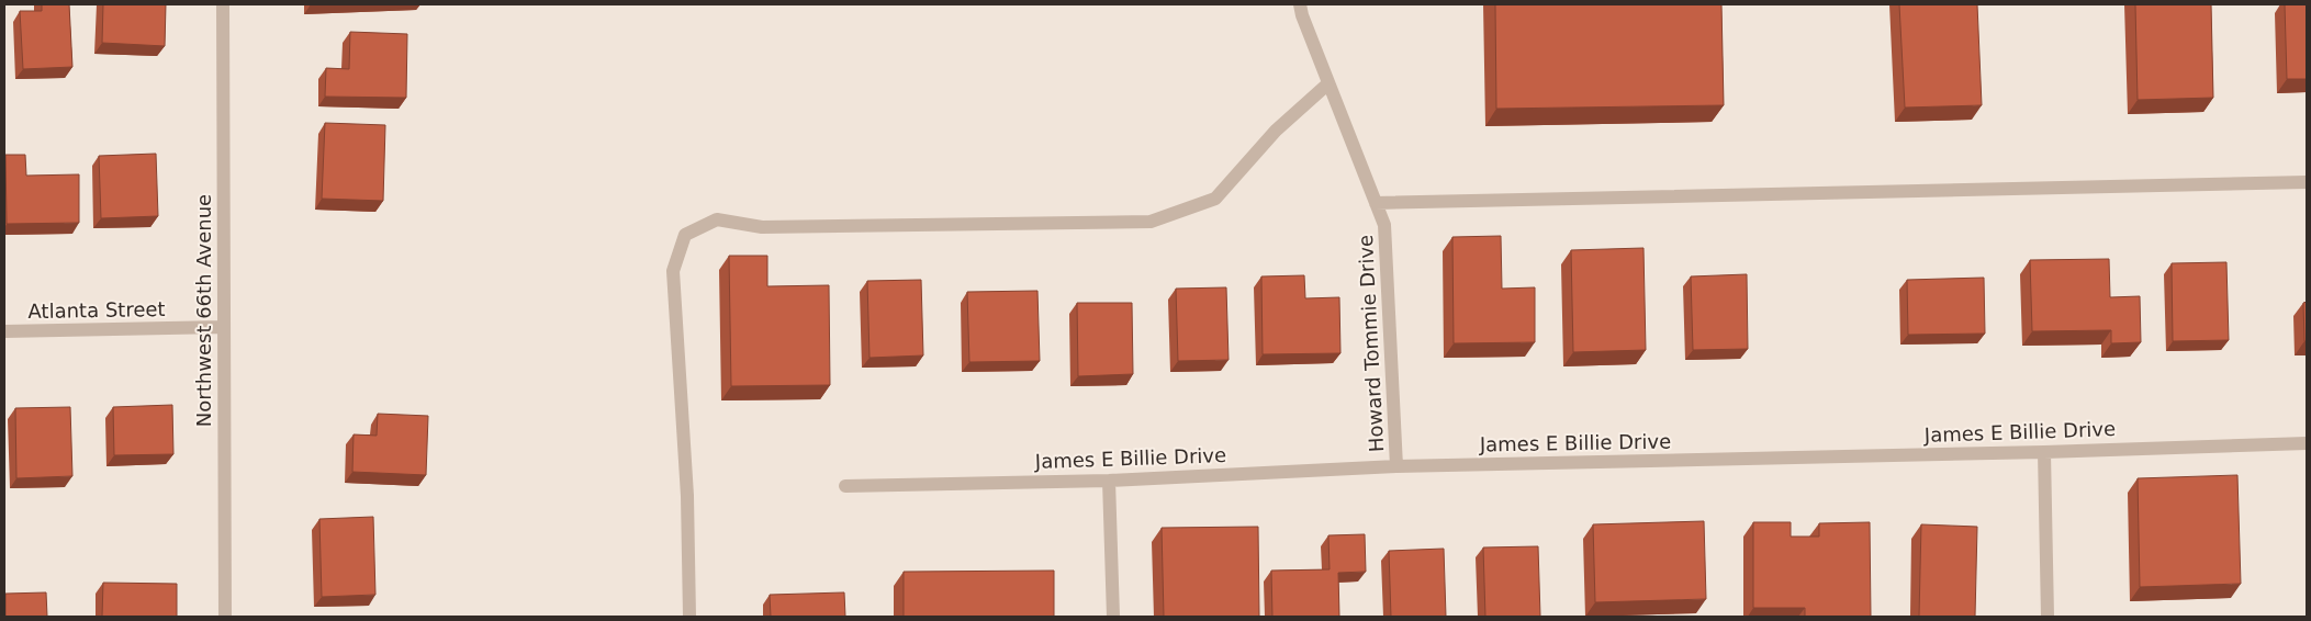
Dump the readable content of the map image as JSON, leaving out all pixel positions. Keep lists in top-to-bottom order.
{
  "streets": {
    "street": [
      "Atlanta Street",
      "Northwest 66th Avenue",
      "Howard Tommie Drive",
      "James E Billie Drive"
    ]
  },
  "crossings": [
    ["Atlanta Street", "Northwest 66th Avenue"],
    ["Howard Tommie Drive", "James E Billie Drive"]
  ]
}
